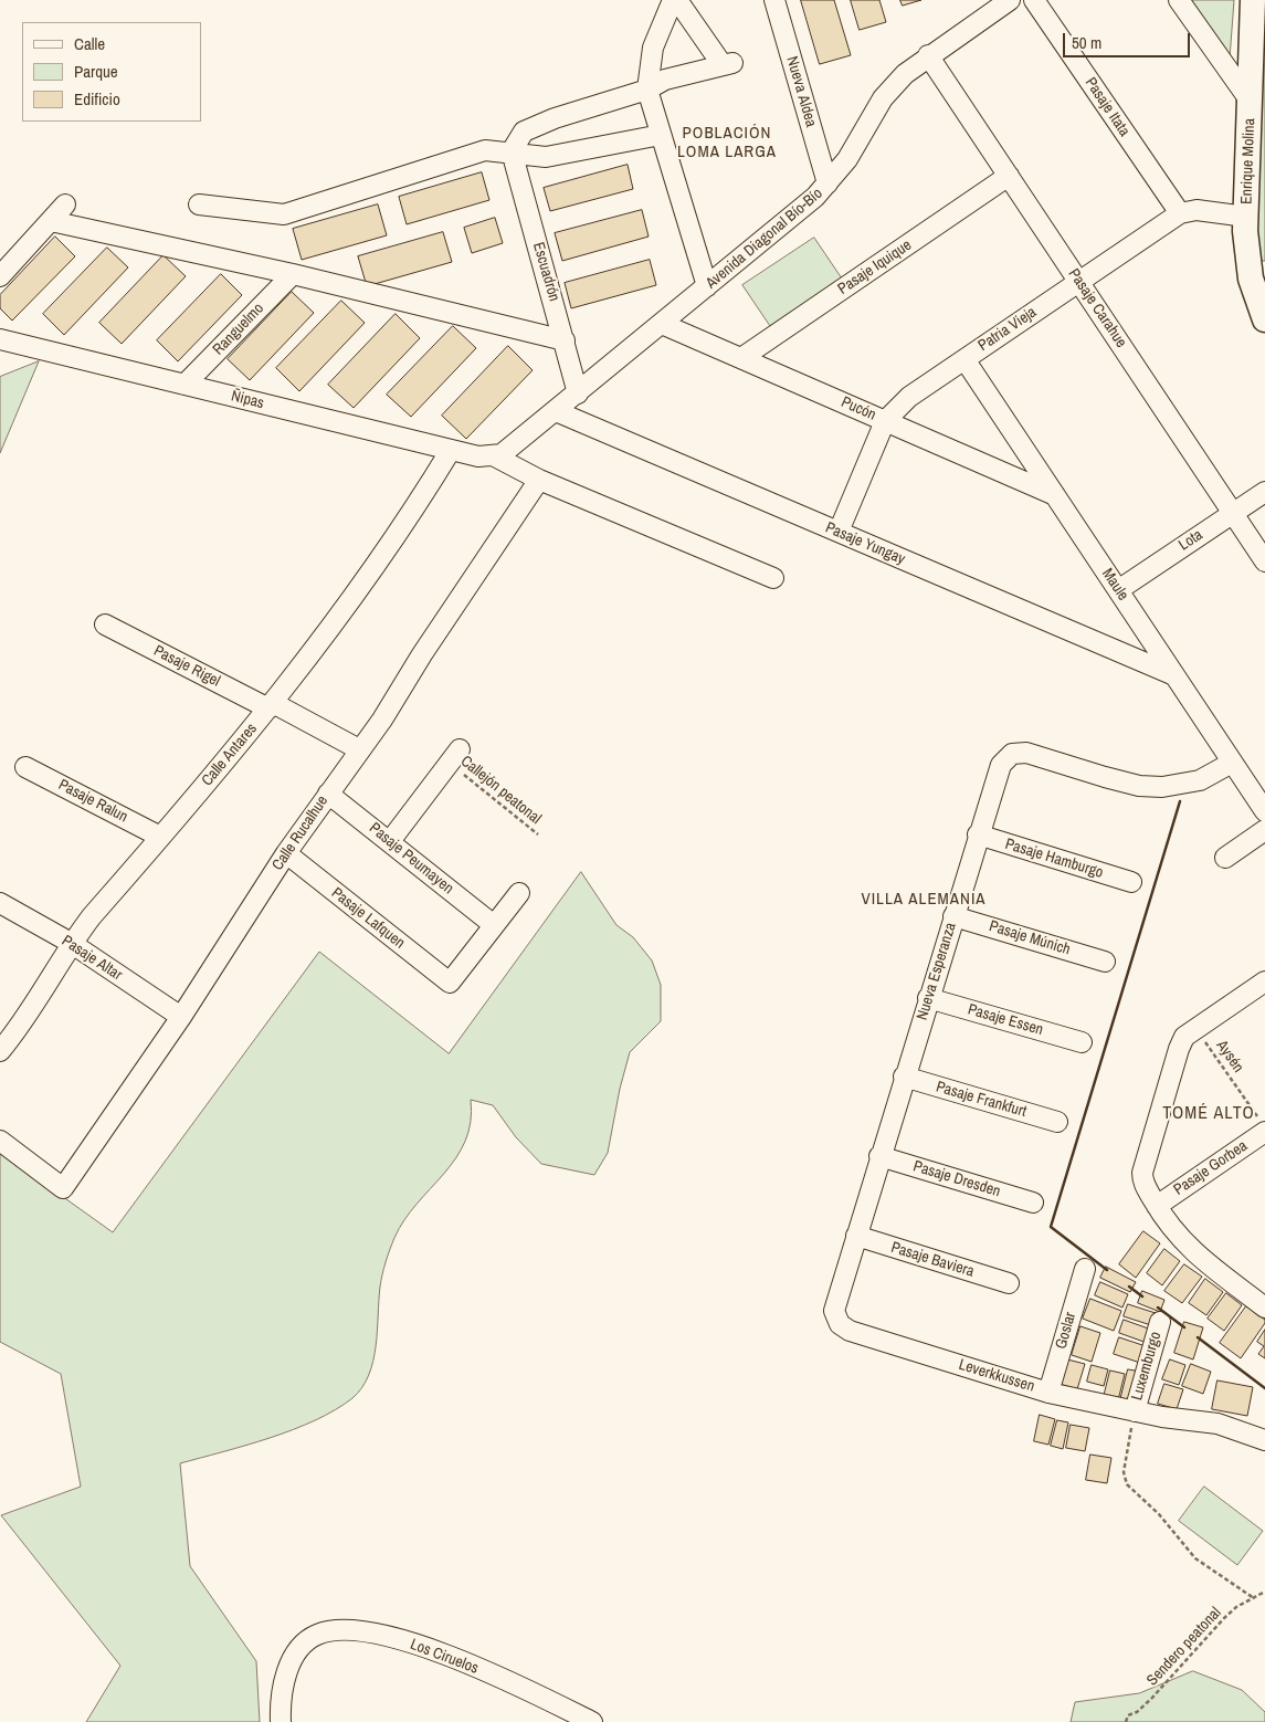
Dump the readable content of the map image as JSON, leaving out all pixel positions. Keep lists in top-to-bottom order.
{
  "streets": {
    "main road": ["Enrique Molina"],
    "street": [
      "Nueva Aldea",
      "Pasaje Itata",
      "Avenida Diagonal Bío-Bío",
      "Pasaje Iquique",
      "Escuadrón",
      "Pasaje Carahue",
      "Ranguelmo",
      "Patria Vieja",
      "Ñipas",
      "Pucón",
      "Lota",
      "Pasaje Yungay",
      "Maule",
      "Pasaje Rigel",
      "Calle Antares",
      "Pasaje Ralun",
      "Calle Rucalhue",
      "Pasaje Peumayen",
      "Pasaje Hamburgo",
      "Pasaje Lafquen",
      "Pasaje Múnich",
      "Pasaje Altar",
      "Nueva Esperanza",
      "Pasaje Essen",
      "Pasaje Frankfurt",
      "Pasaje Gorbea",
      "Pasaje Dresden",
      "Pasaje Baviera",
      "Goslar",
      "Luxemburgo",
      "Leverkkussen",
      "Los Ciruelos"
    ],
    "path": ["Callejón peatonal", "Aysén", "Sendero peatonal"]
  },
  "crossings": [
    ["Nueva Aldea", "Avenida Diagonal Bío-Bío"],
    ["Pasaje Itata", "Patria Vieja"],
    ["Enrique Molina", "Patria Vieja"],
    ["Avenida Diagonal Bío-Bío", "Escuadrón"],
    ["Avenida Diagonal Bío-Bío", "Pasaje Carahue"],
    ["Avenida Diagonal Bío-Bío", "Ñipas"],
    ["Avenida Diagonal Bío-Bío", "Pucón"],
    ["Avenida Diagonal Bío-Bío", "Pasaje Yungay"],
    ["Pasaje Iquique", "Pasaje Carahue"],
    ["Pasaje Iquique", "Pucón"],
    ["Pasaje Carahue", "Patria Vieja"],
    ["Pasaje Carahue", "Lota"],
    ["Ranguelmo", "Ñipas"],
    ["Patria Vieja", "Pucón"],
    ["Patria Vieja", "Pasaje Yungay"],
    ["Patria Vieja", "Maule"],
    ["Ñipas", "Calle Antares"],
    ["Pucón", "Maule"],
    ["Lota", "Maule"],
    ["Pasaje Yungay", "Maule"],
    ["Maule", "Nueva Esperanza"],
    ["Pasaje Rigel", "Calle Antares"],
    ["Calle Antares", "Pasaje Ralun"],
    ["Calle Antares", "Pasaje Altar"],
    ["Calle Rucalhue", "Pasaje Peumayen"],
    ["Calle Rucalhue", "Pasaje Lafquen"],
    ["Calle Rucalhue", "Pasaje Altar"],
    ["Pasaje Peumayen", "Pasaje Lafquen"],
    ["Pasaje Hamburgo", "Nueva Esperanza"],
    ["Pasaje Múnich", "Nueva Esperanza"],
    ["Nueva Esperanza", "Pasaje Essen"],
    ["Nueva Esperanza", "Pasaje Frankfurt"],
    ["Nueva Esperanza", "Pasaje Dresden"],
    ["Nueva Esperanza", "Pasaje Baviera"],
    ["Nueva Esperanza", "Leverkkussen"],
    ["Aysén", "Pasaje Gorbea"],
    ["Goslar", "Leverkkussen"],
    ["Luxemburgo", "Leverkkussen"]
  ],
  "districts": ["POBLACIÓN LOMA LARGA", "VILLA ALEMANIA", "TOMÉ ALTO"],
  "legend": ["Calle", "Parque", "Edificio"],
  "scale_bar": "50 m"
}
